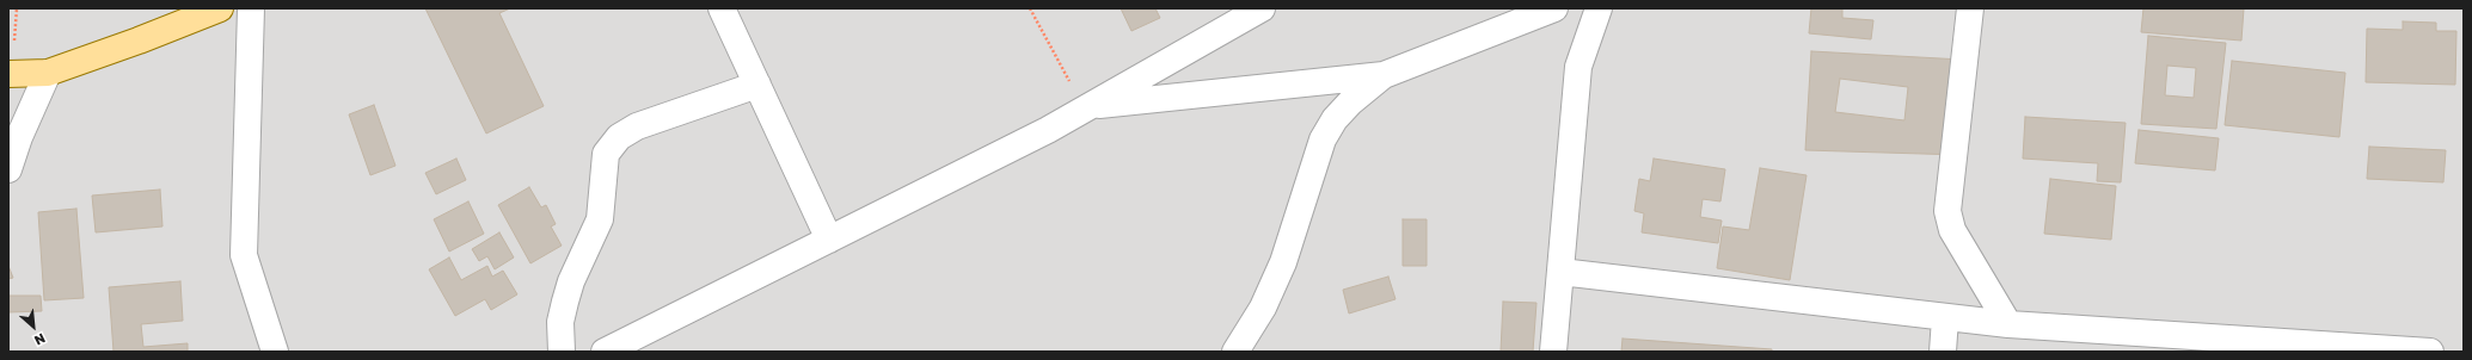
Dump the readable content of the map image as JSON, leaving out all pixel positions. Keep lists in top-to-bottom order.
{
  "north": "bottom right"
}
